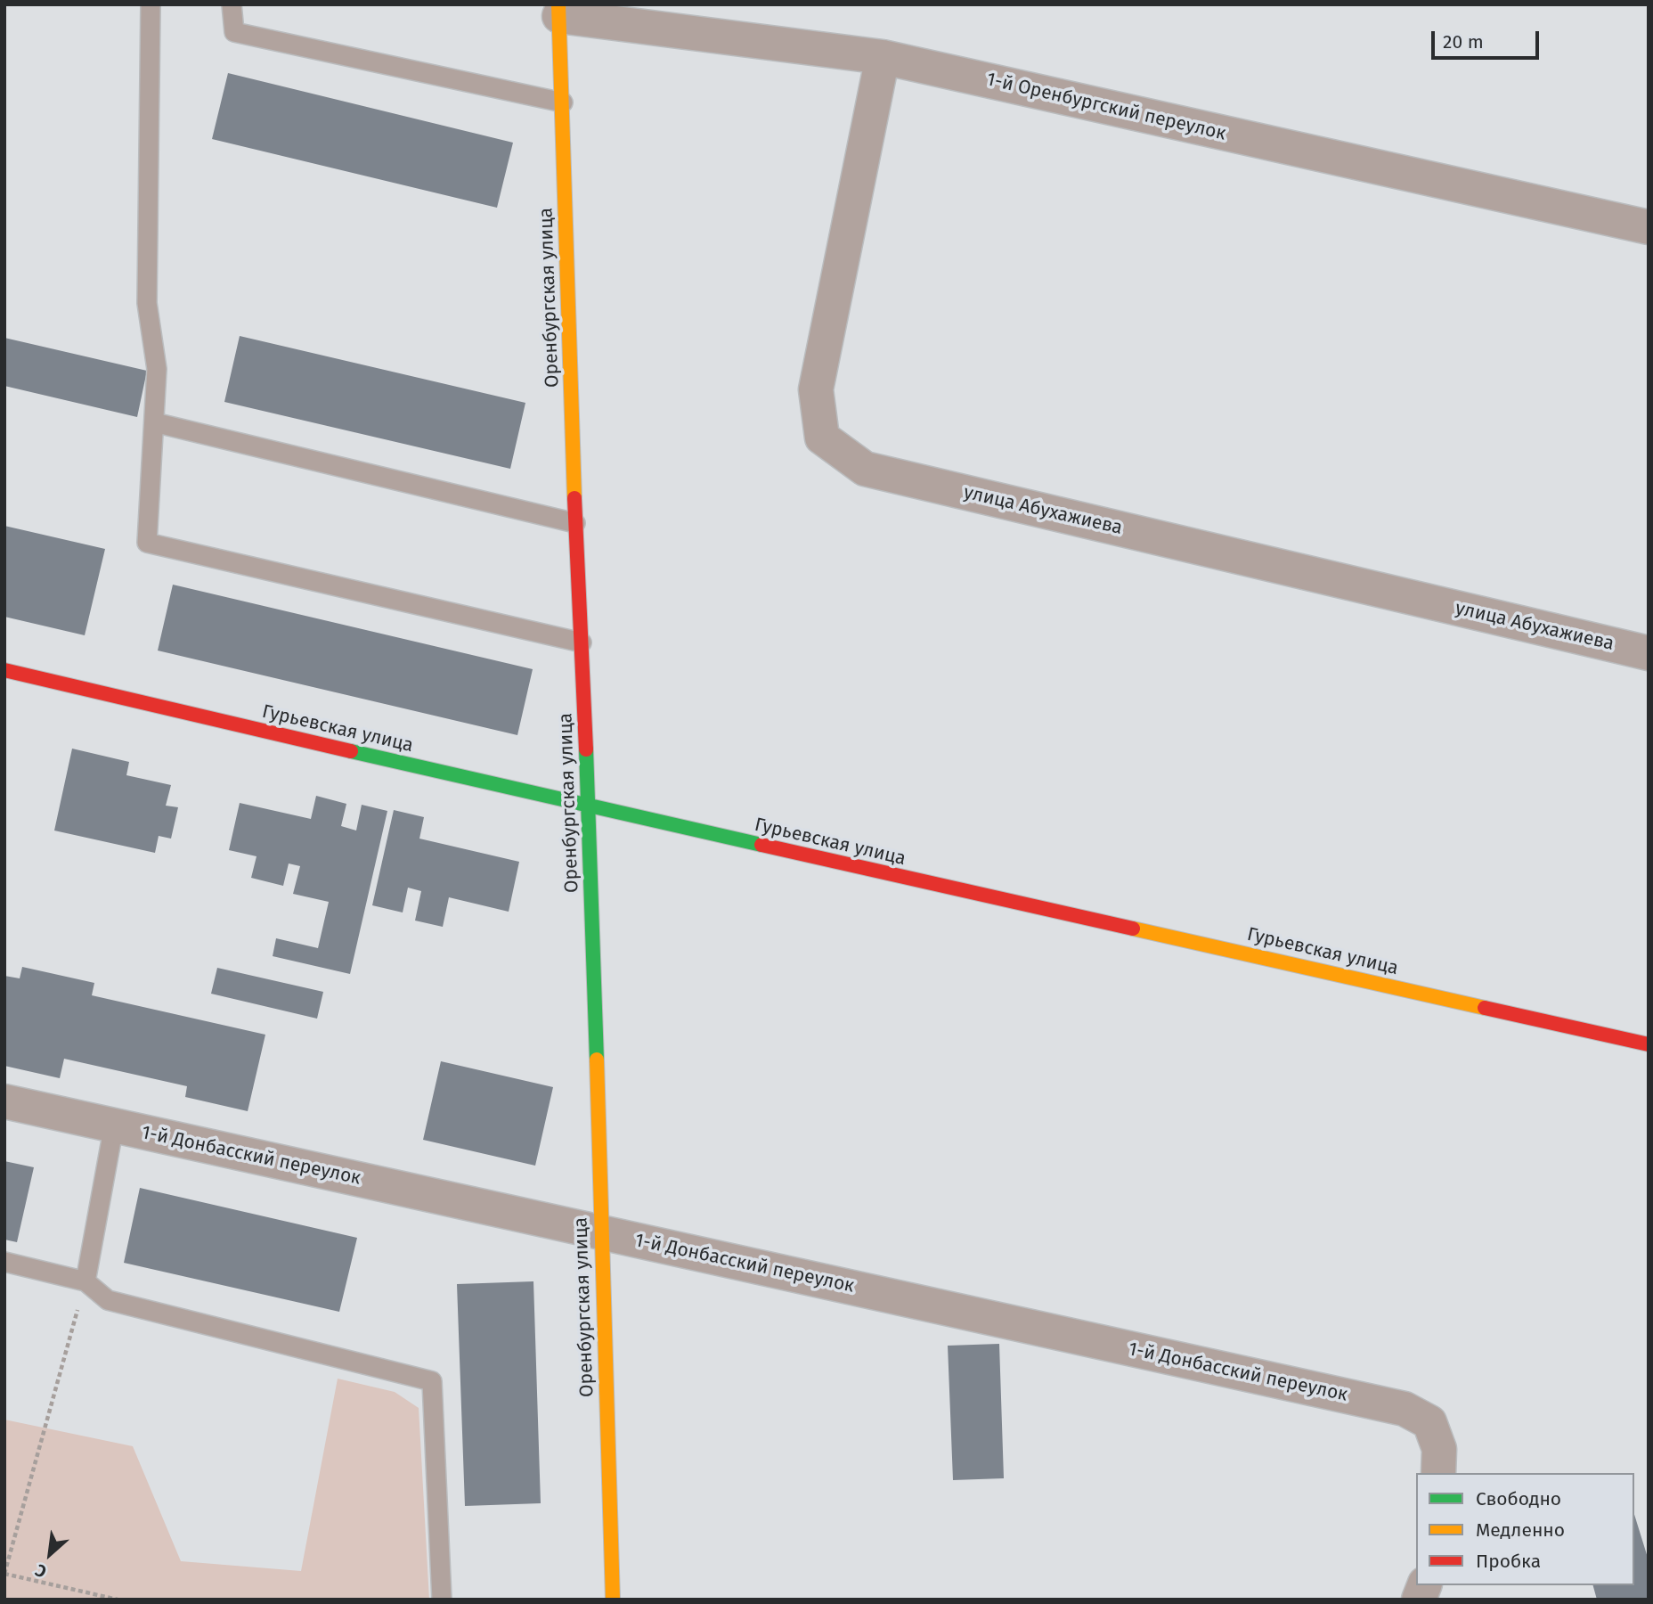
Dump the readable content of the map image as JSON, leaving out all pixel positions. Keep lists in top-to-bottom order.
{
  "streets": {
    "street": [
      "1-й Оренбургский переулок",
      "Оренбургская улица",
      "улица Абухажиева",
      "Гурьевская улица",
      "1-й Донбасский переулок"
    ]
  },
  "crossings": [
    ["1-й Оренбургский переулок", "Оренбургская улица"],
    ["1-й Оренбургский переулок", "улица Абухажиева"],
    ["Оренбургская улица", "Гурьевская улица"],
    ["Оренбургская улица", "1-й Донбасский переулок"]
  ],
  "legend": ["Свободно", "Медленно", "Пробка"],
  "scale_bar": "20 m",
  "north": "bottom left"
}
